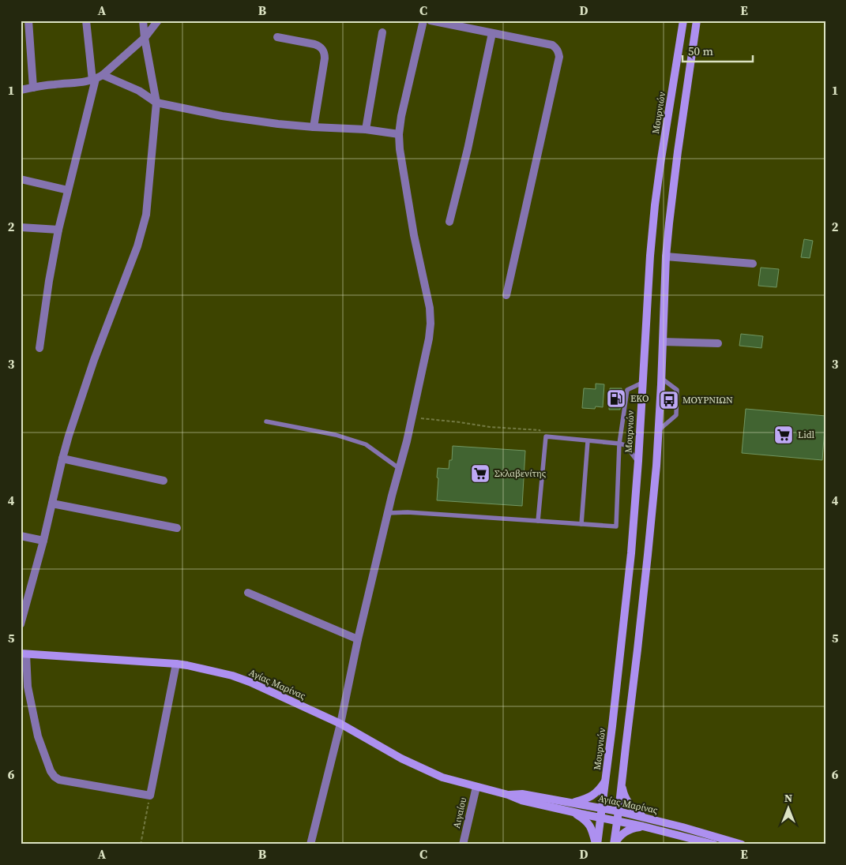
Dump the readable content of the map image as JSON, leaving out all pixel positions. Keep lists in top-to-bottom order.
{
  "streets": {
    "main road": ["Μουρνιών", "Αγίας Μαρίνας"],
    "street": ["Αιγαίου"]
  },
  "crossings": [
    ["Μουρνιών", "Αγίας Μαρίνας"],
    ["Αγίας Μαρίνας", "Αιγαίου"]
  ],
  "places": {
    "fuel station": ["EKO"],
    "bus stop": ["ΜΟΥΡΝΙΩΝ"],
    "supermarket": ["Lidl", "Σκλαβενίτης"]
  },
  "scale_bar": "50 m",
  "north": "top",
  "grid": {
    "columns": [
      "A",
      "B",
      "C",
      "D",
      "E"
    ],
    "rows": [
      "1",
      "2",
      "3",
      "4",
      "5",
      "6"
    ]
  }
}
